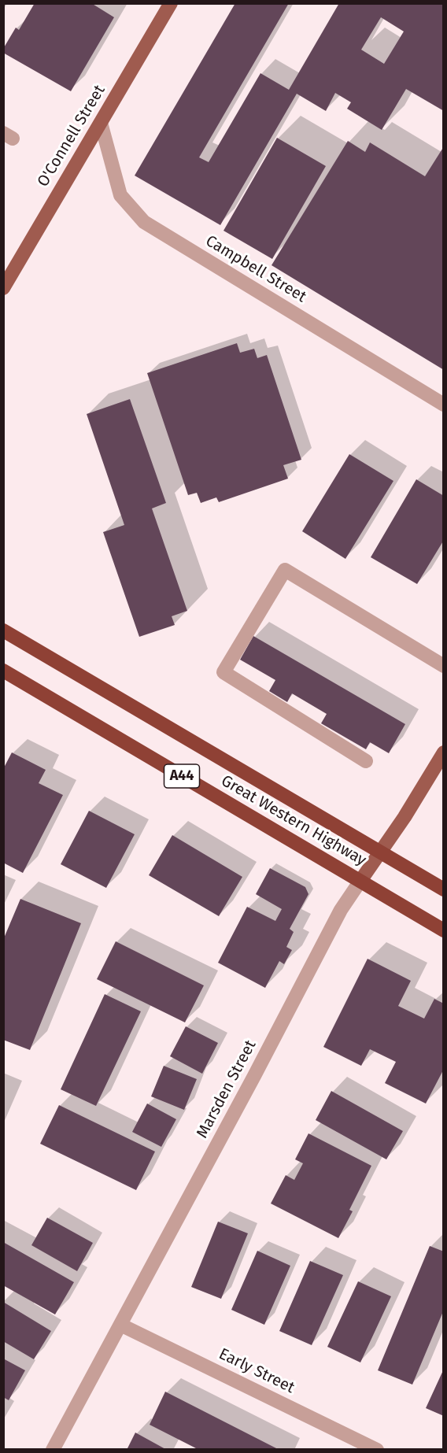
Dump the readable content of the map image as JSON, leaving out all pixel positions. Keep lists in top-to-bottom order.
{
  "streets": {
    "highway": ["A44", "Great Western Highway"],
    "main road": ["O'Connell Street", "Marsden Street"],
    "street": ["Campbell Street", "Early Street"]
  },
  "crossings": [
    ["O'Connell Street", "Campbell Street"],
    ["Great Western Highway", "Marsden Street"],
    ["Marsden Street", "Early Street"]
  ]
}
